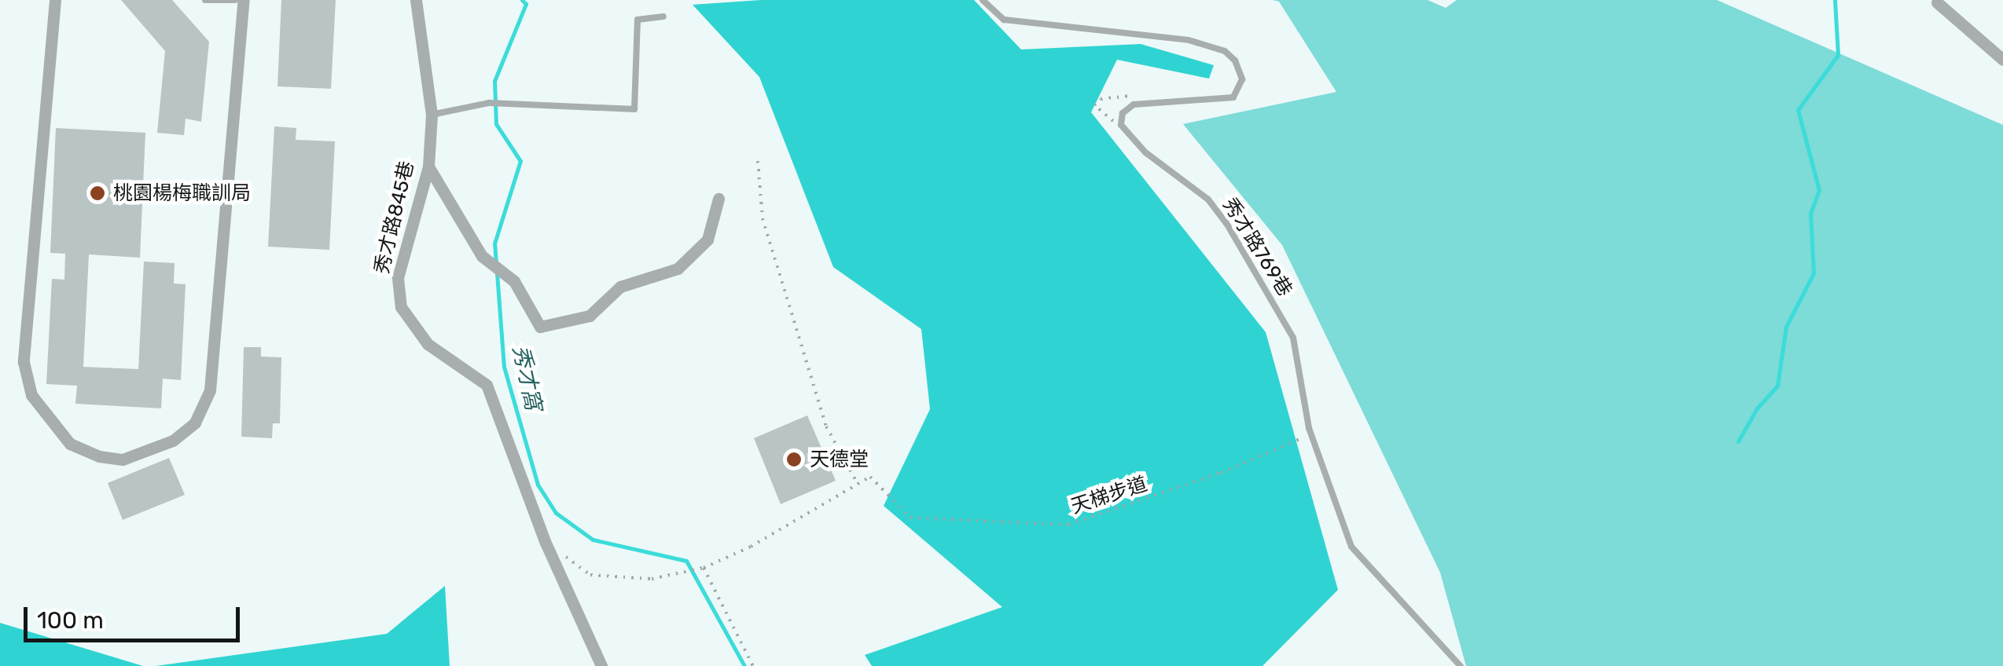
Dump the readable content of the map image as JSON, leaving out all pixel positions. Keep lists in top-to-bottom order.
{
  "streets": {
    "street": ["秀才路845巷"],
    "lane": ["秀才路769巷"],
    "path": ["天梯步道"]
  },
  "crossings": [
    ["秀才路769巷", "天梯步道"]
  ],
  "water": ["秀才窩"],
  "places": ["桃園楊梅職訓局", "天德堂"],
  "scale_bar": "100 m"
}
